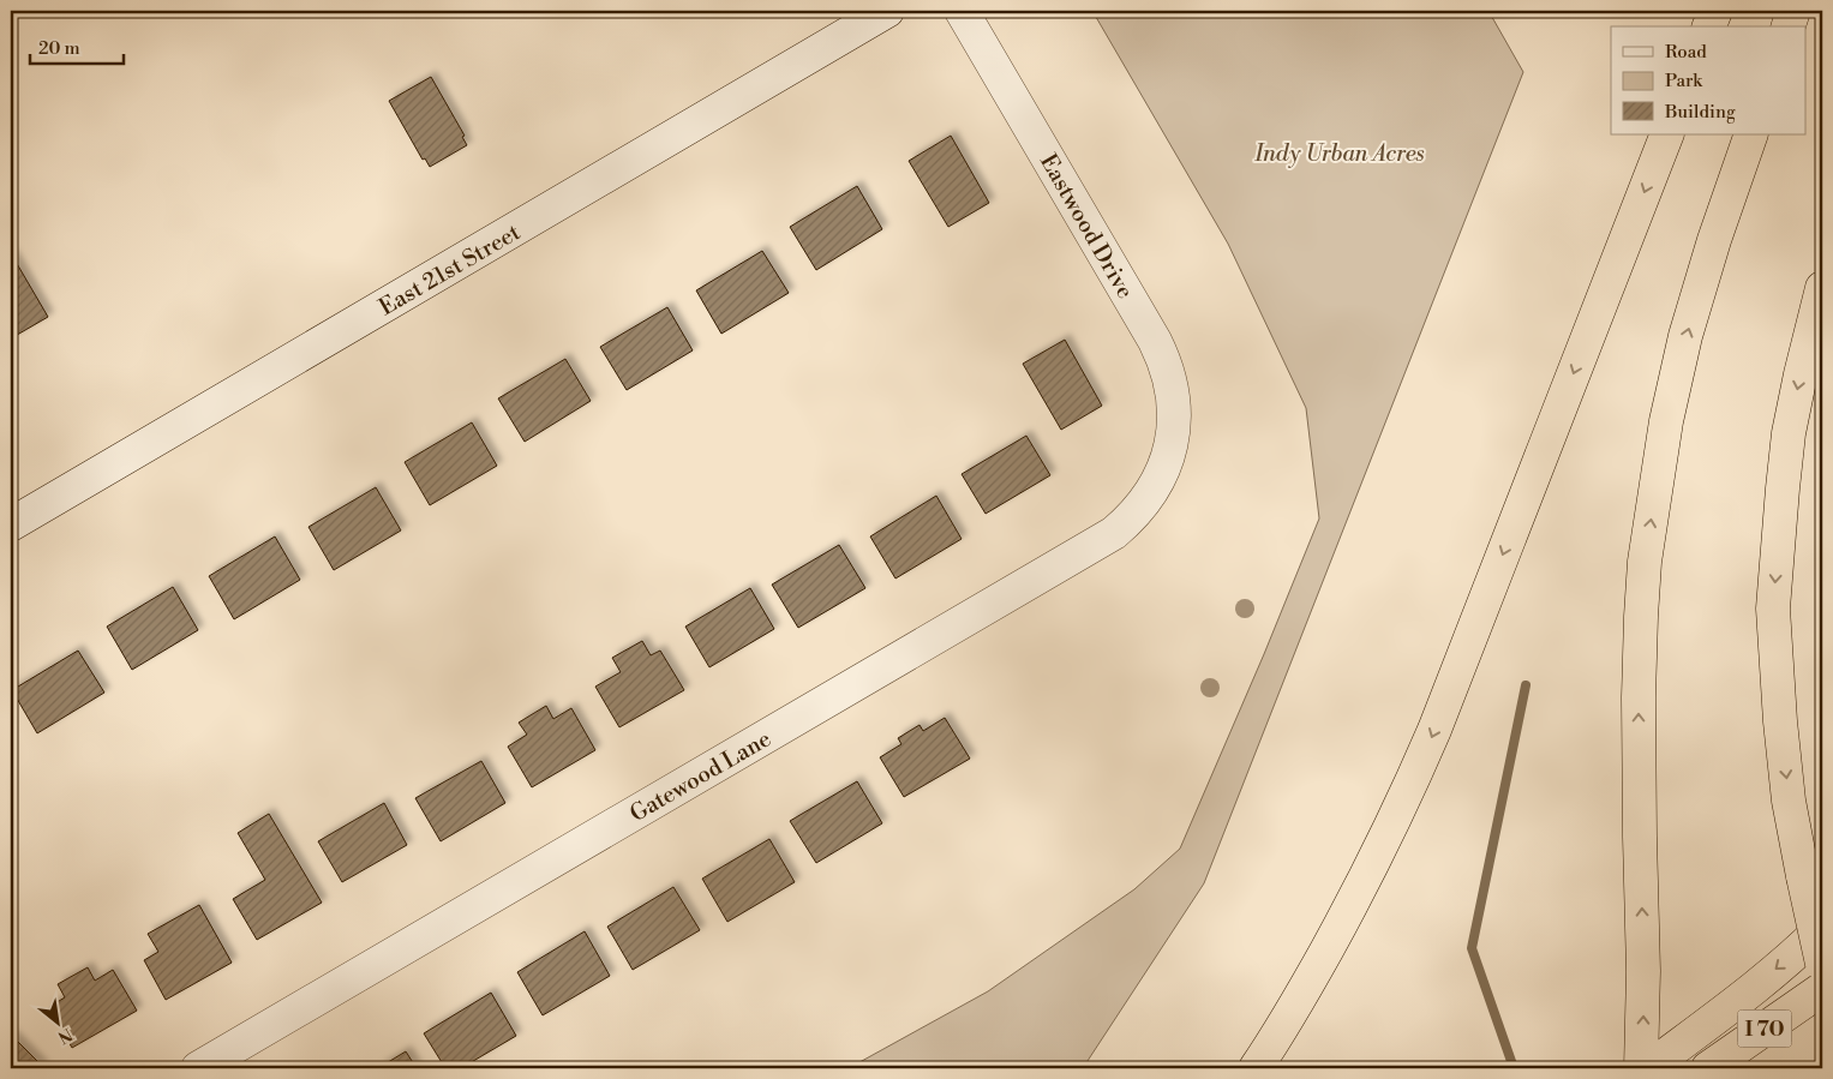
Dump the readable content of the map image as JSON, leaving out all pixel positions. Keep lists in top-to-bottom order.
{
  "streets": {
    "highway": ["I 70"],
    "street": ["Eastwood Drive", "East 21st Street", "Gatewood Lane"]
  },
  "crossings": [
    ["Eastwood Drive", "Gatewood Lane"]
  ],
  "parks": ["Indy Urban Acres"],
  "legend": ["Road", "Park", "Building"],
  "scale_bar": "20 m",
  "north": "bottom right"
}
